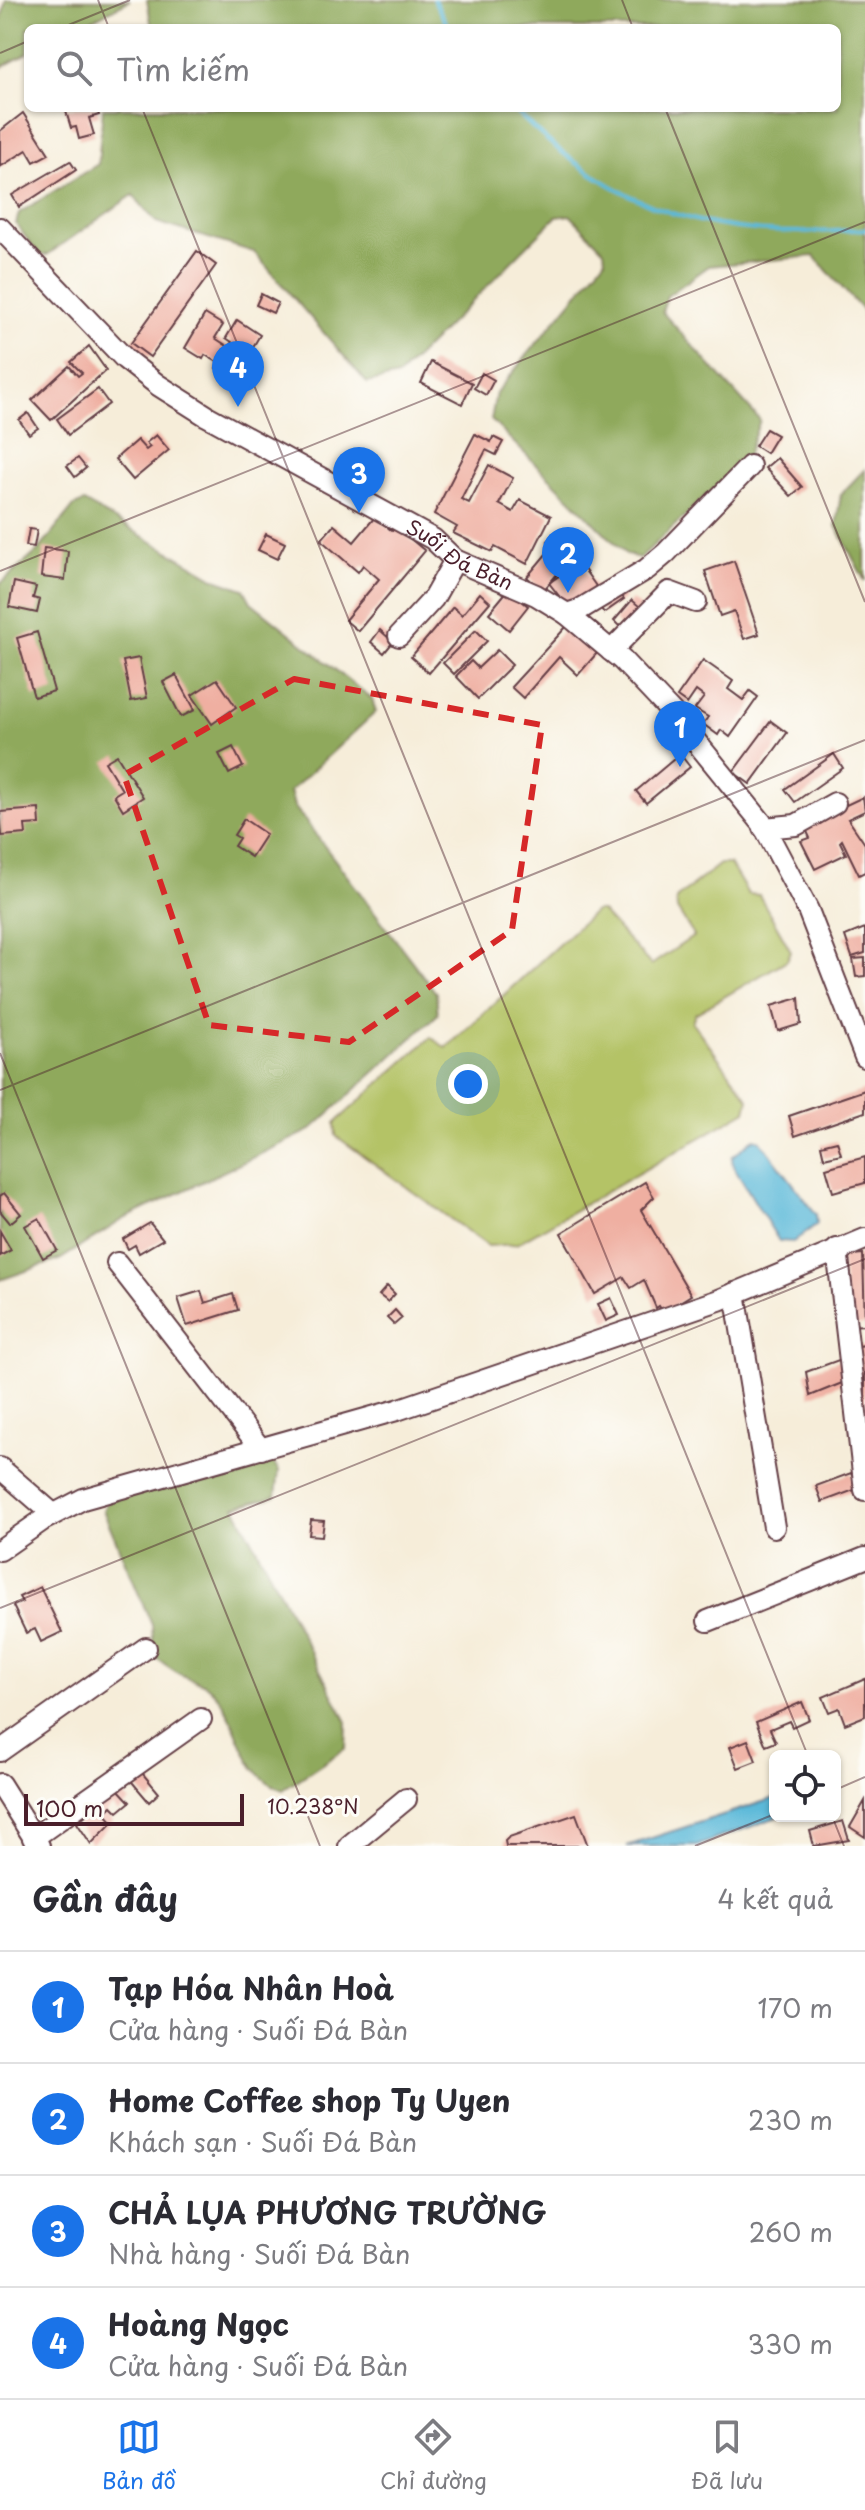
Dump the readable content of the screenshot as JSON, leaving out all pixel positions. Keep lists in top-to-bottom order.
{
  "streets": {
    "street": ["Suối Đá Bàn"]
  },
  "scale_bar": "100 m",
  "page": {
    "search": "Tìm kiếm",
    "pins": [
      "4",
      "3",
      "2",
      "1"
    ],
    "scale": "100 m",
    "heading": ["Gần đây", "4 kết quả"],
    "list": [
      {
        "mark": "1",
        "name": "Tạp Hóa Nhân Hoà",
        "note": "Cửa hàng · Suối Đá Bàn",
        "value": "170 m"
      },
      {
        "mark": "2",
        "name": "Home Coffee shop Ty Uyen",
        "note": "Khách sạn · Suối Đá Bàn",
        "value": "230 m"
      },
      {
        "mark": "3",
        "name": "CHẢ LỤA PHƯƠNG TRƯỜNG",
        "note": "Nhà hàng · Suối Đá Bàn",
        "value": "260 m"
      },
      {
        "mark": "4",
        "name": "Hoàng Ngọc",
        "note": "Cửa hàng · Suối Đá Bàn",
        "value": "330 m"
      }
    ],
    "nav": ["Bản đồ", "Chỉ đường", "Đã lưu"]
  },
  "coordinates": ["10.238°N"]
}
